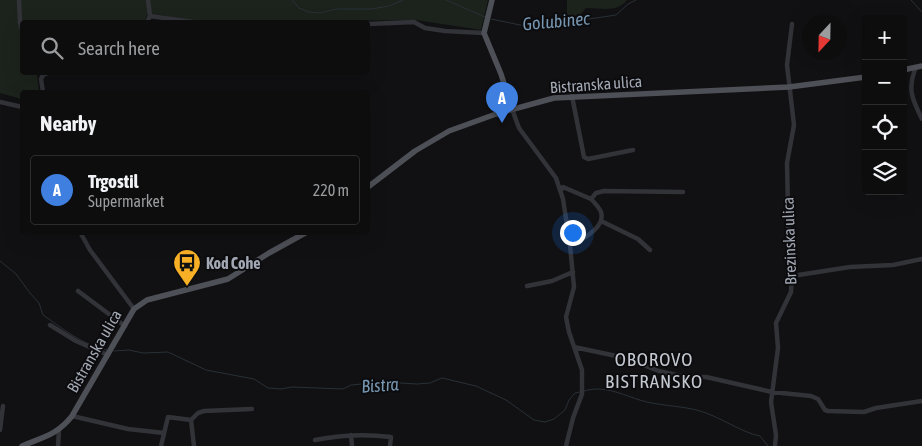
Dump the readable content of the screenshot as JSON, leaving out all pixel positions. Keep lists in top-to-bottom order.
{
  "streets": {
    "main road": ["Bistranska ulica"],
    "street": ["Brezinska ulica"]
  },
  "crossings": [
    ["Bistranska ulica", "Brezinska ulica"]
  ],
  "districts": ["OBOROVO BISTRANSKO"],
  "water": ["Golubinec", "Bistra"],
  "places": {
    "bus stop": ["Kod Cohe"]
  },
  "north": "bottom",
  "page": {
    "map_buttons": ["+", "−"],
    "search": "Search here",
    "pins": "A",
    "heading": "Nearby",
    "list": [
      {
        "mark": "A",
        "name": "Trgostil",
        "note": "Supermarket",
        "value": "220 m"
      }
    ]
  }
}
